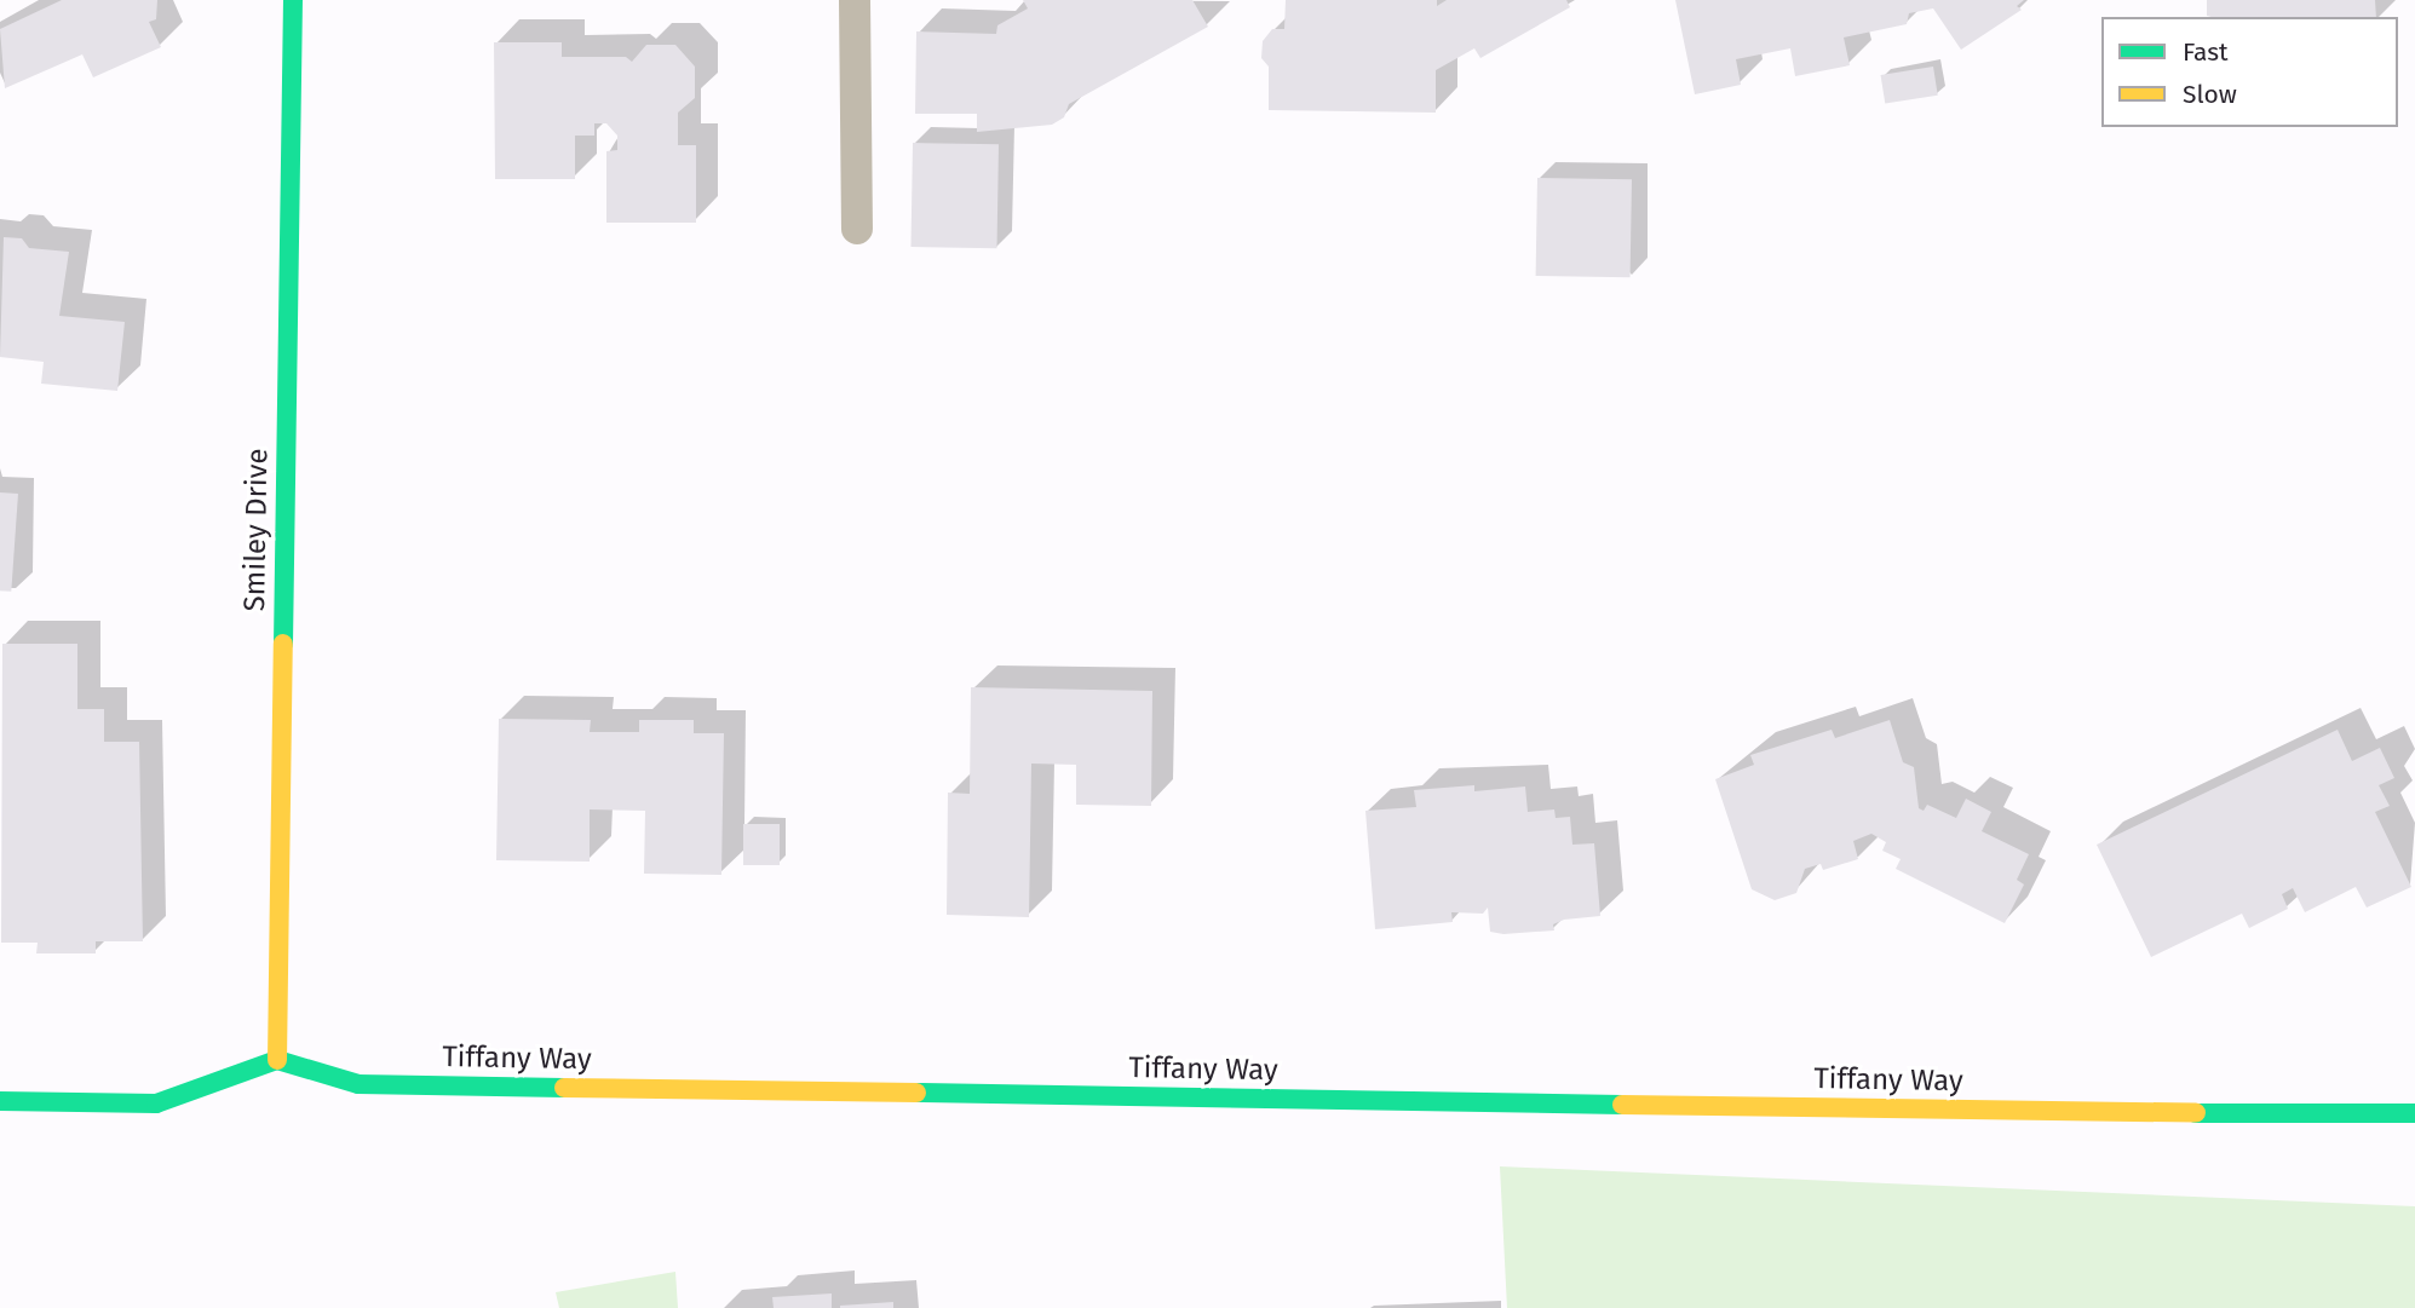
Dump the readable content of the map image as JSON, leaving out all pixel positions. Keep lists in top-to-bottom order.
{
  "streets": {
    "street": ["Smiley Drive", "Tiffany Way"]
  },
  "crossings": [
    ["Smiley Drive", "Tiffany Way"]
  ],
  "legend": ["Fast", "Slow"]
}
